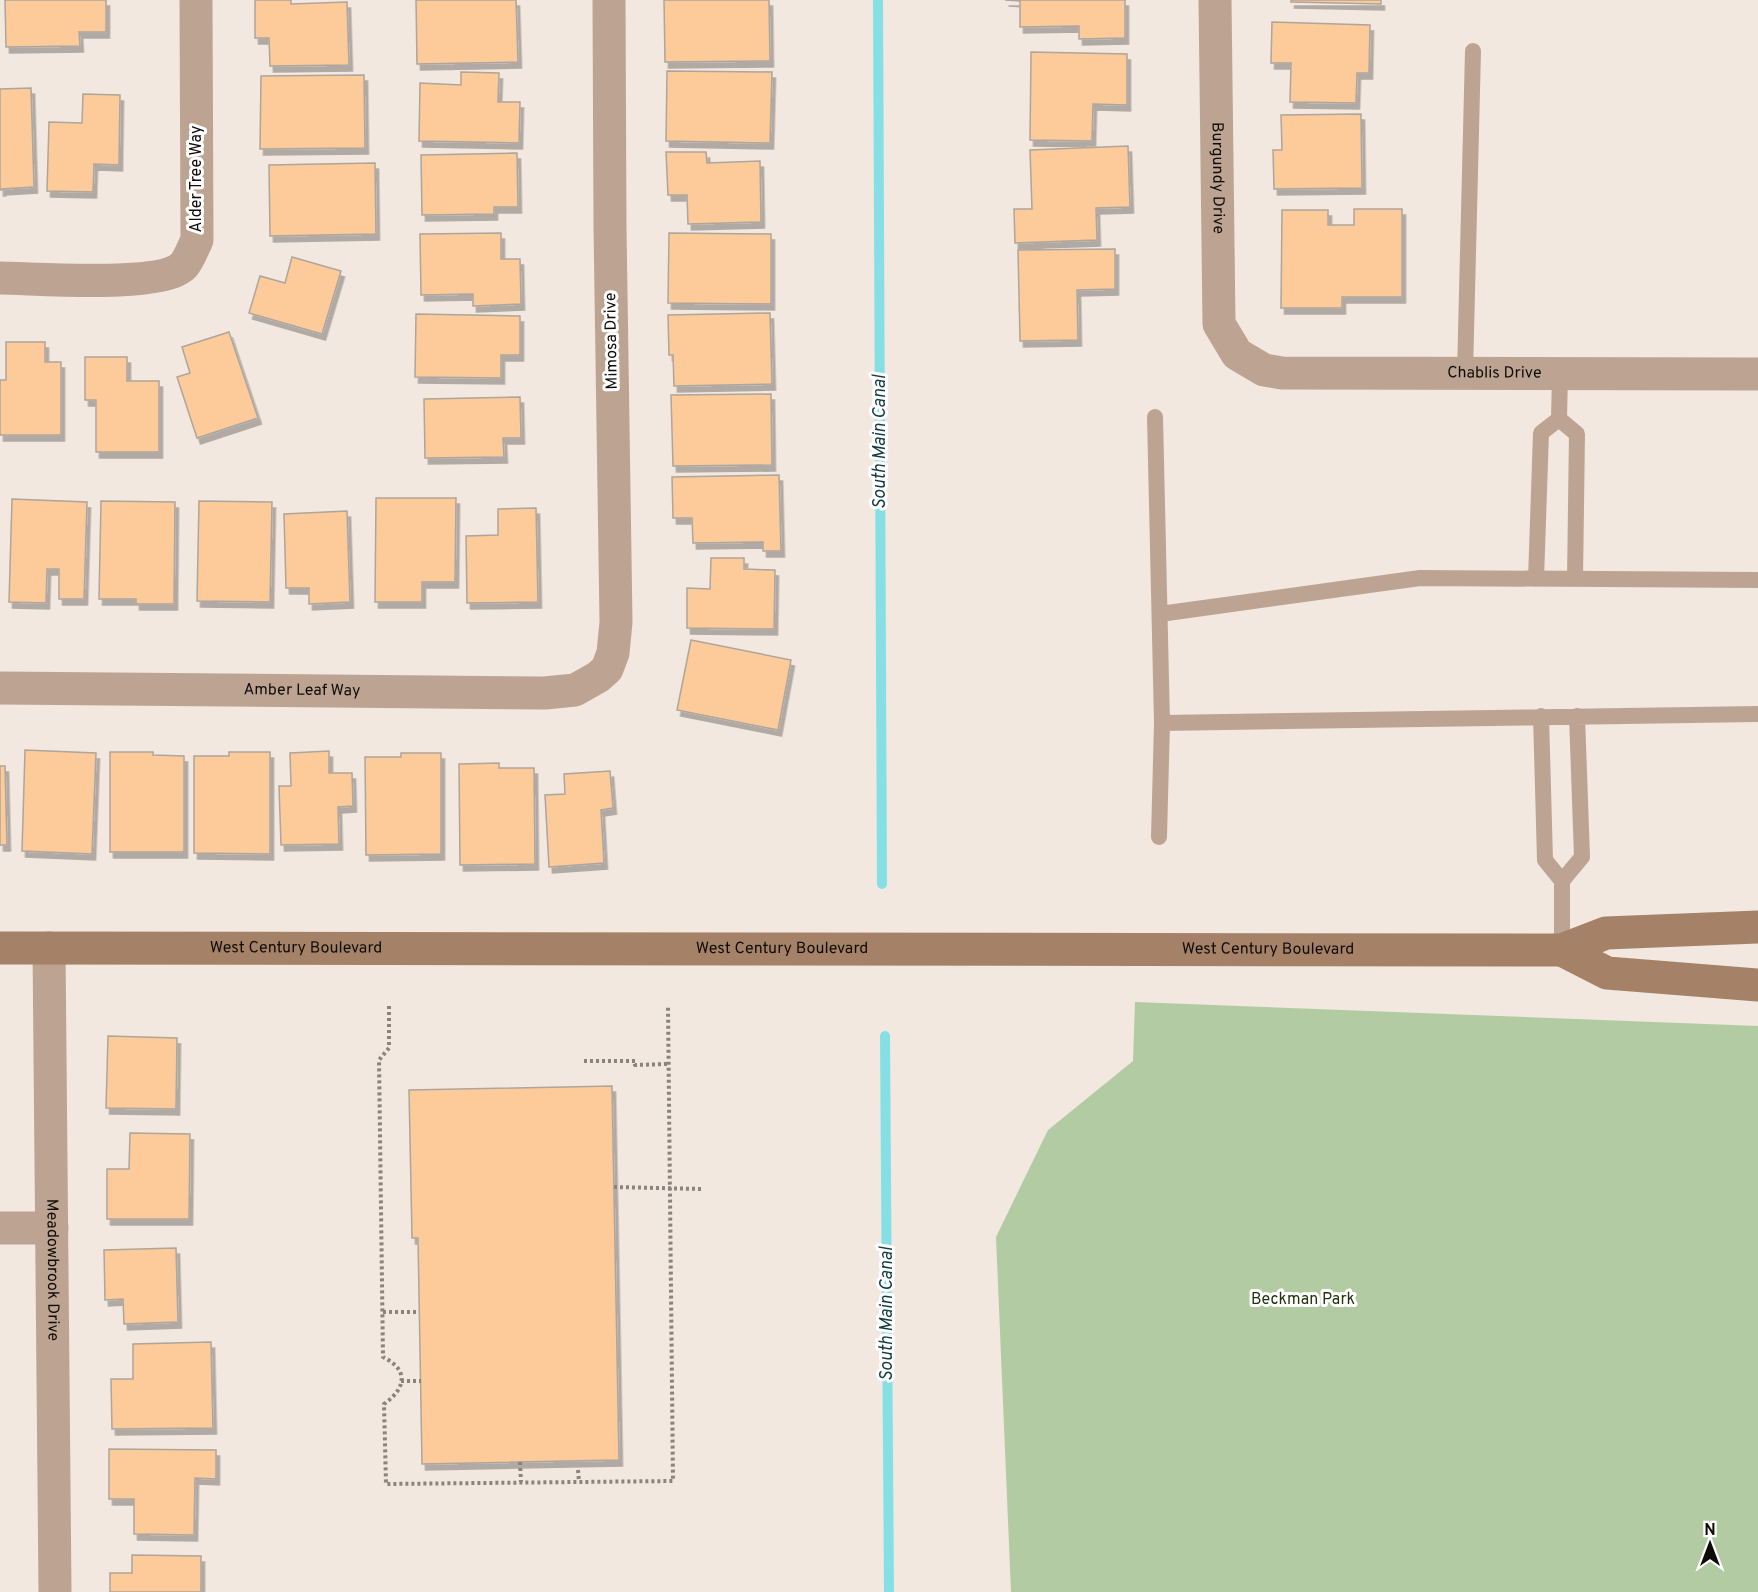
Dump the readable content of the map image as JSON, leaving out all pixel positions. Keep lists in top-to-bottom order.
{
  "streets": {
    "street": [
      "Alder Tree Way",
      "Burgundy Drive",
      "Mimosa Drive",
      "Chablis Drive",
      "Amber Leaf Way",
      "West Century Boulevard",
      "Meadowbrook Drive"
    ]
  },
  "crossings": [
    ["Burgundy Drive", "Chablis Drive"],
    ["Mimosa Drive", "Amber Leaf Way"],
    ["West Century Boulevard", "Meadowbrook Drive"]
  ],
  "water": ["South Main Canal"],
  "parks": ["Beckman Park"],
  "north": "top"
}
